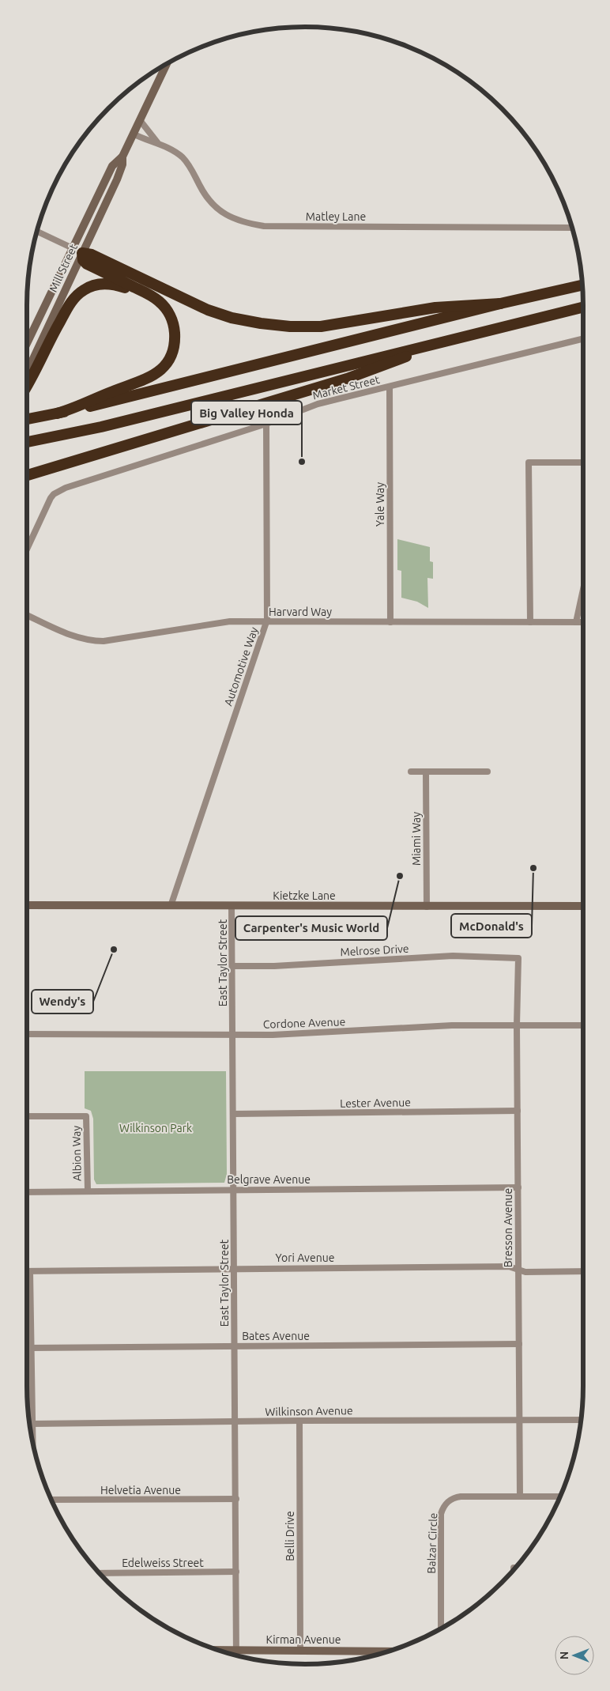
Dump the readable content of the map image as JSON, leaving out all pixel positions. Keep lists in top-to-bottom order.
{
  "streets": {
    "main road": ["Mill Street", "Kietzke Lane", "Kirman Avenue"],
    "street": [
      "Matley Lane",
      "Market Street",
      "Yale Way",
      "Harvard Way",
      "Automotive Way",
      "Miami Way",
      "Melrose Drive",
      "East Taylor Street",
      "Cordone Avenue",
      "Lester Avenue",
      "Albion Way",
      "Belgrave Avenue",
      "Bresson Avenue",
      "Yori Avenue",
      "Bates Avenue",
      "Wilkinson Avenue",
      "Helvetia Avenue",
      "Belli Drive",
      "Balzar Circle",
      "Edelweiss Street"
    ]
  },
  "crossings": [
    ["Matley Lane", "Mill Street"],
    ["Market Street", "Yale Way"],
    ["Market Street", "Automotive Way"],
    ["Yale Way", "Harvard Way"],
    ["Harvard Way", "Automotive Way"],
    ["Automotive Way", "Kietzke Lane"],
    ["Miami Way", "Kietzke Lane"],
    ["Kietzke Lane", "East Taylor Street"],
    ["Melrose Drive", "East Taylor Street"],
    ["Melrose Drive", "Bresson Avenue"],
    ["East Taylor Street", "Cordone Avenue"],
    ["East Taylor Street", "Lester Avenue"],
    ["East Taylor Street", "Belgrave Avenue"],
    ["East Taylor Street", "Yori Avenue"],
    ["East Taylor Street", "Bates Avenue"],
    ["East Taylor Street", "Wilkinson Avenue"],
    ["East Taylor Street", "Helvetia Avenue"],
    ["East Taylor Street", "Edelweiss Street"],
    ["East Taylor Street", "Kirman Avenue"],
    ["Cordone Avenue", "Bresson Avenue"],
    ["Lester Avenue", "Bresson Avenue"],
    ["Albion Way", "Belgrave Avenue"],
    ["Belgrave Avenue", "Bresson Avenue"],
    ["Bresson Avenue", "Yori Avenue"],
    ["Bresson Avenue", "Bates Avenue"],
    ["Bresson Avenue", "Wilkinson Avenue"],
    ["Bresson Avenue", "Balzar Circle"],
    ["Wilkinson Avenue", "Belli Drive"],
    ["Belli Drive", "Kirman Avenue"]
  ],
  "parks": ["Wilkinson Park"],
  "places": [
    "Big Valley Honda",
    "McDonald's",
    "Carpenter's Music World",
    "Wendy's"
  ],
  "north": "left"
}
